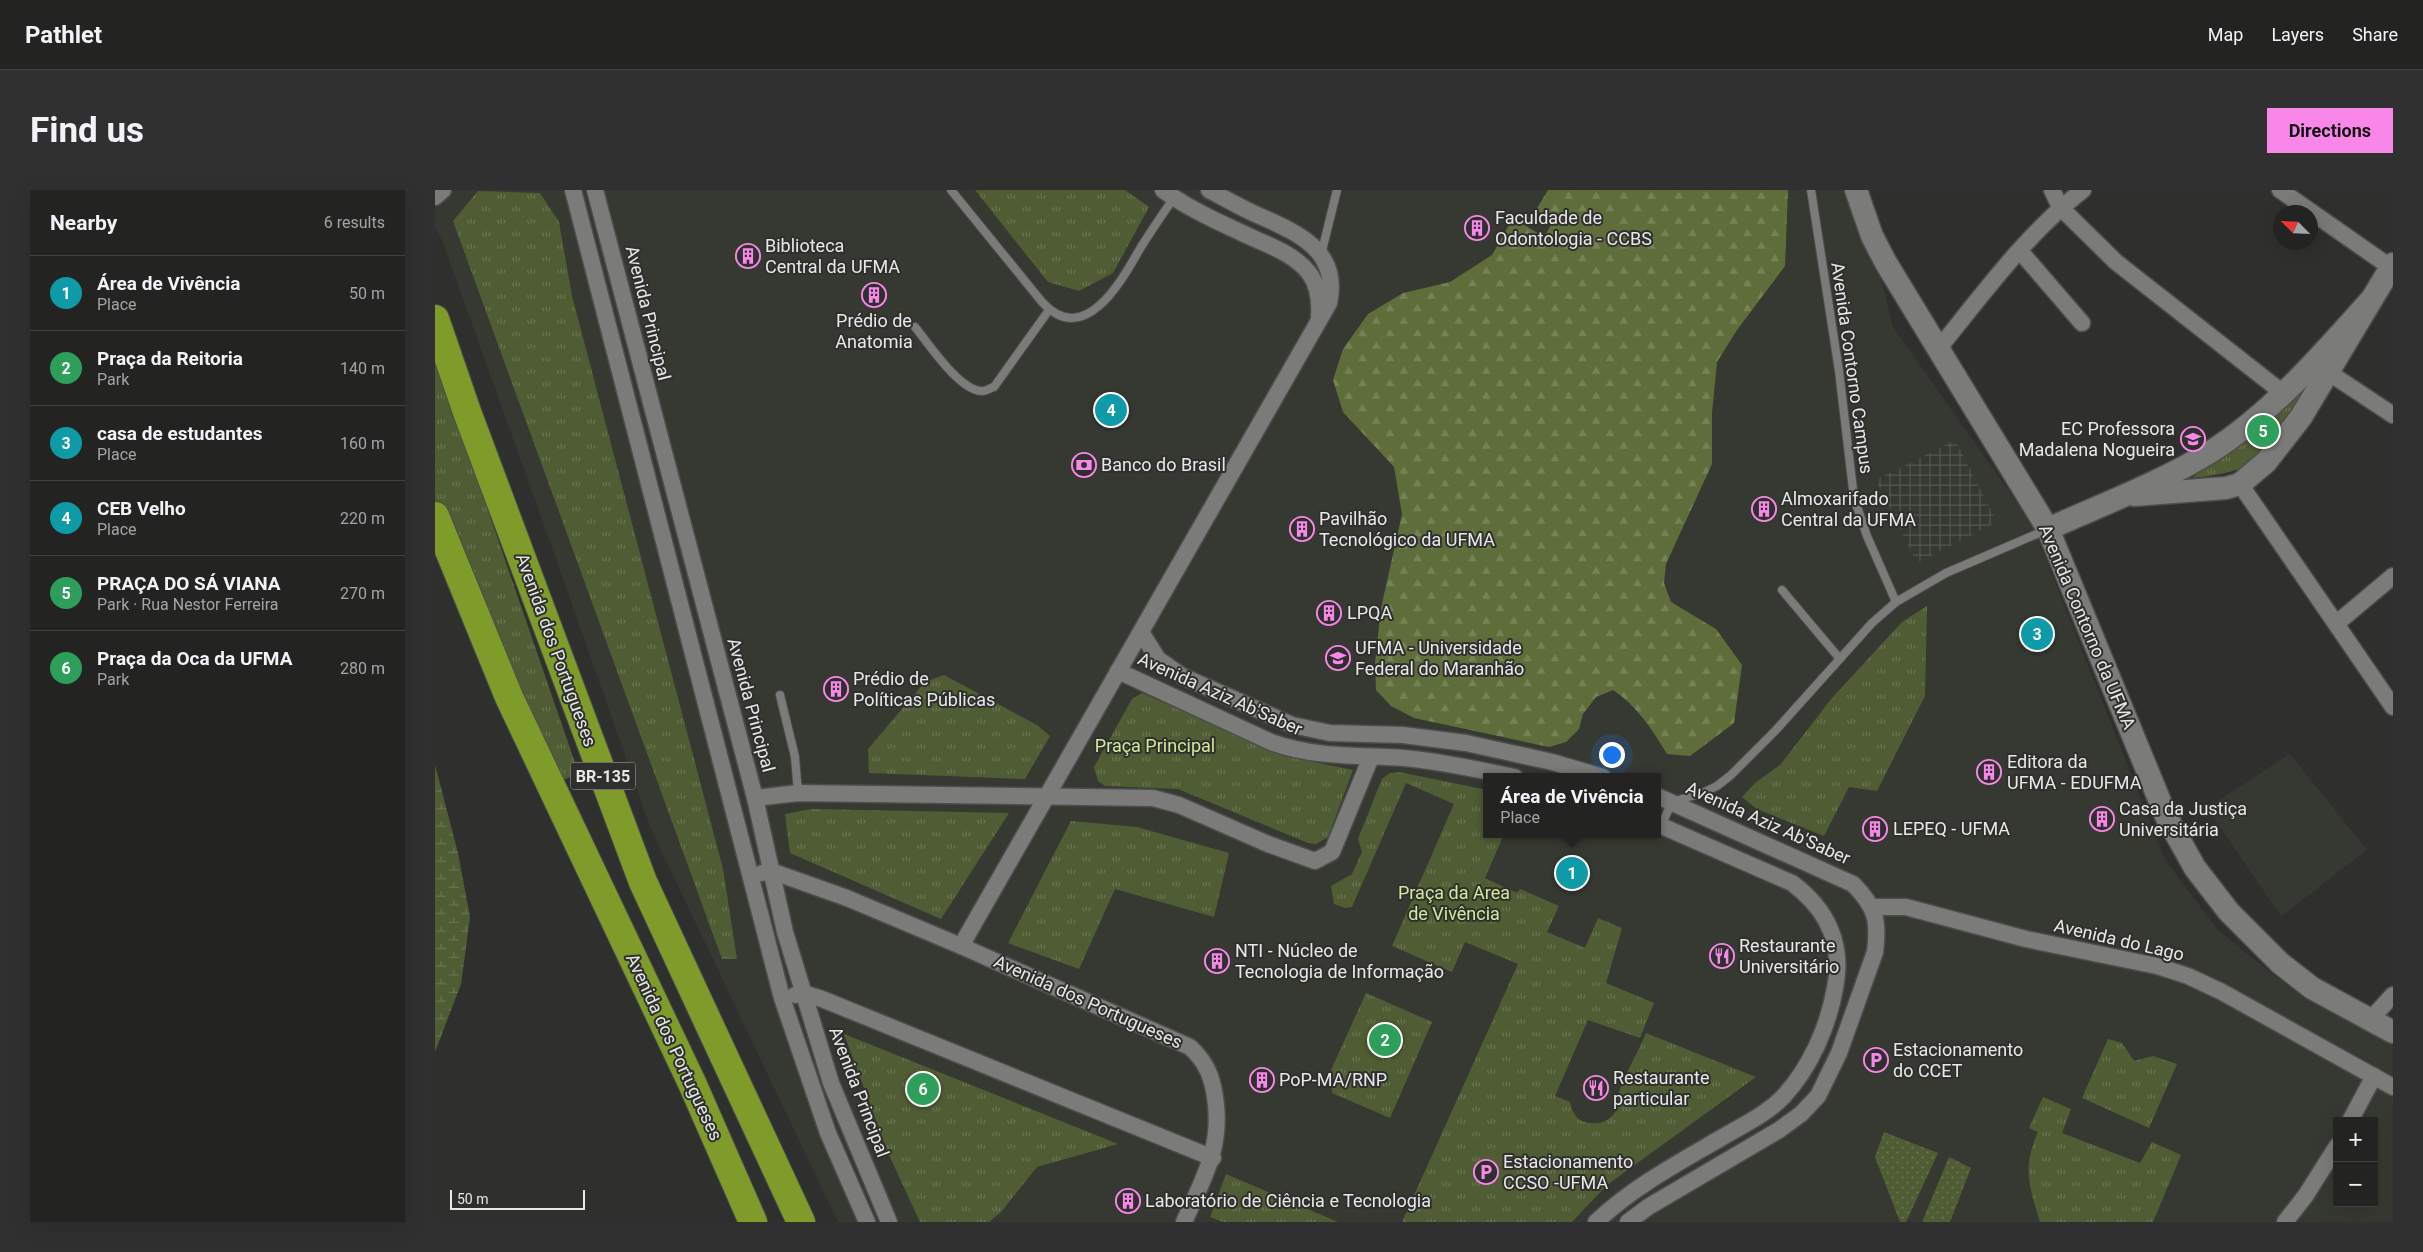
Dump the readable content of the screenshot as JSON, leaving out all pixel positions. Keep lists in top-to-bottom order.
{
  "streets": {
    "highway": ["Avenida dos Portugueses", "BR-135"],
    "main road": ["Avenida Contorno da UFMA"],
    "street": ["Avenida Principal", "Avenida Aziz Ab'Saber", "Avenida do Lago"],
    "lane": ["Avenida Contorno Campus"]
  },
  "crossings": [
    ["Avenida Principal", "Avenida dos Portugueses"],
    ["Avenida Aziz Ab'Saber", "Avenida do Lago"]
  ],
  "parks": ["Praça Principal", "Praça da Area de Vivência"],
  "places": {
    "building": [
      "Faculdade de Odontologia - CCBS",
      "Biblioteca Central da UFMA",
      "Prédio de Anatomia",
      "Almoxarifado Central da UFMA",
      "Pavilhão Tecnológico da UFMA",
      "LPQA",
      "Prédio de Políticas Públicas",
      "Editora da UFMA - EDUFMA",
      "Casa da Justiça Universitária",
      "LEPEQ - UFMA",
      "NTI - Núcleo de Tecnologia de Informação",
      "PoP-MA/RNP",
      "Laboratório de Ciência e Tecnologia"
    ],
    "school or university": ["EC Professora Madalena Nogueira", "UFMA - Universidade Federal do Maranhão"],
    "bank": ["Banco do Brasil"],
    "restaurant": ["Restaurante Universitário", "Restaurante particular"],
    "parking": ["Estacionamento do CCET", "Estacionamento CCSO -UFMA"]
  },
  "scale_bar": "50 m",
  "north": "top left",
  "page": {
    "header": "Pathlet",
    "nav": ["Map", "Layers", "Share"],
    "buttons": "Directions",
    "title": "Find us",
    "heading": ["Nearby", "6 results"],
    "list": [
      {
        "mark": "1",
        "name": "Área de Vivência",
        "note": "Place",
        "value": "50 m"
      },
      {
        "mark": "2",
        "name": "Praça da Reitoria",
        "note": "Park",
        "value": "140 m"
      },
      {
        "mark": "3",
        "name": "casa de estudantes",
        "note": "Place",
        "value": "160 m"
      },
      {
        "mark": "4",
        "name": "CEB Velho",
        "note": "Place",
        "value": "220 m"
      },
      {
        "mark": "5",
        "name": "PRAÇA DO SÁ VIANA",
        "note": "Park · Rua Nestor Ferreira",
        "value": "270 m"
      },
      {
        "mark": "6",
        "name": "Praça da Oca da UFMA",
        "note": "Park",
        "value": "280 m"
      }
    ],
    "pins": [
      "4",
      "5",
      "3",
      "1",
      "2",
      "6"
    ],
    "popup": ["Área de Vivência", "Place"],
    "map_buttons": ["+", "−"],
    "scale": "50 m"
  }
}
